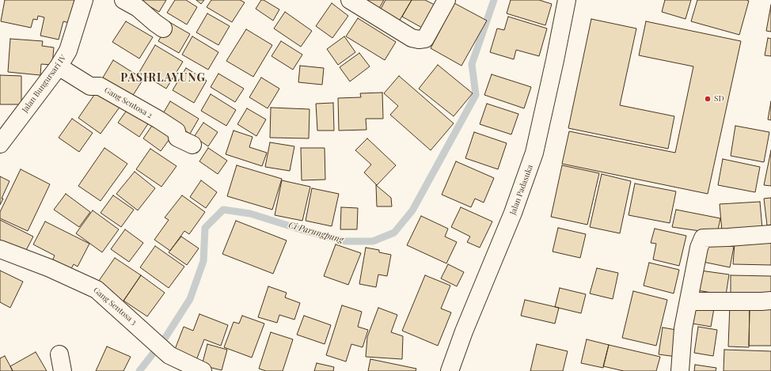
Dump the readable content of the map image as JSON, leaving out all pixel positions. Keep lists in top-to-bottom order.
{
  "streets": {
    "street": [
      "Jalan Bungursari IV",
      "Gang Sentosa 2",
      "Jalan Padasuka",
      "Gang Sentosa 3"
    ]
  },
  "crossings": [
    ["Jalan Bungursari IV", "Gang Sentosa 2"]
  ],
  "districts": ["PASIRLAYUNG"],
  "water": ["Ci Parungpung"],
  "places": ["SD"]
}
